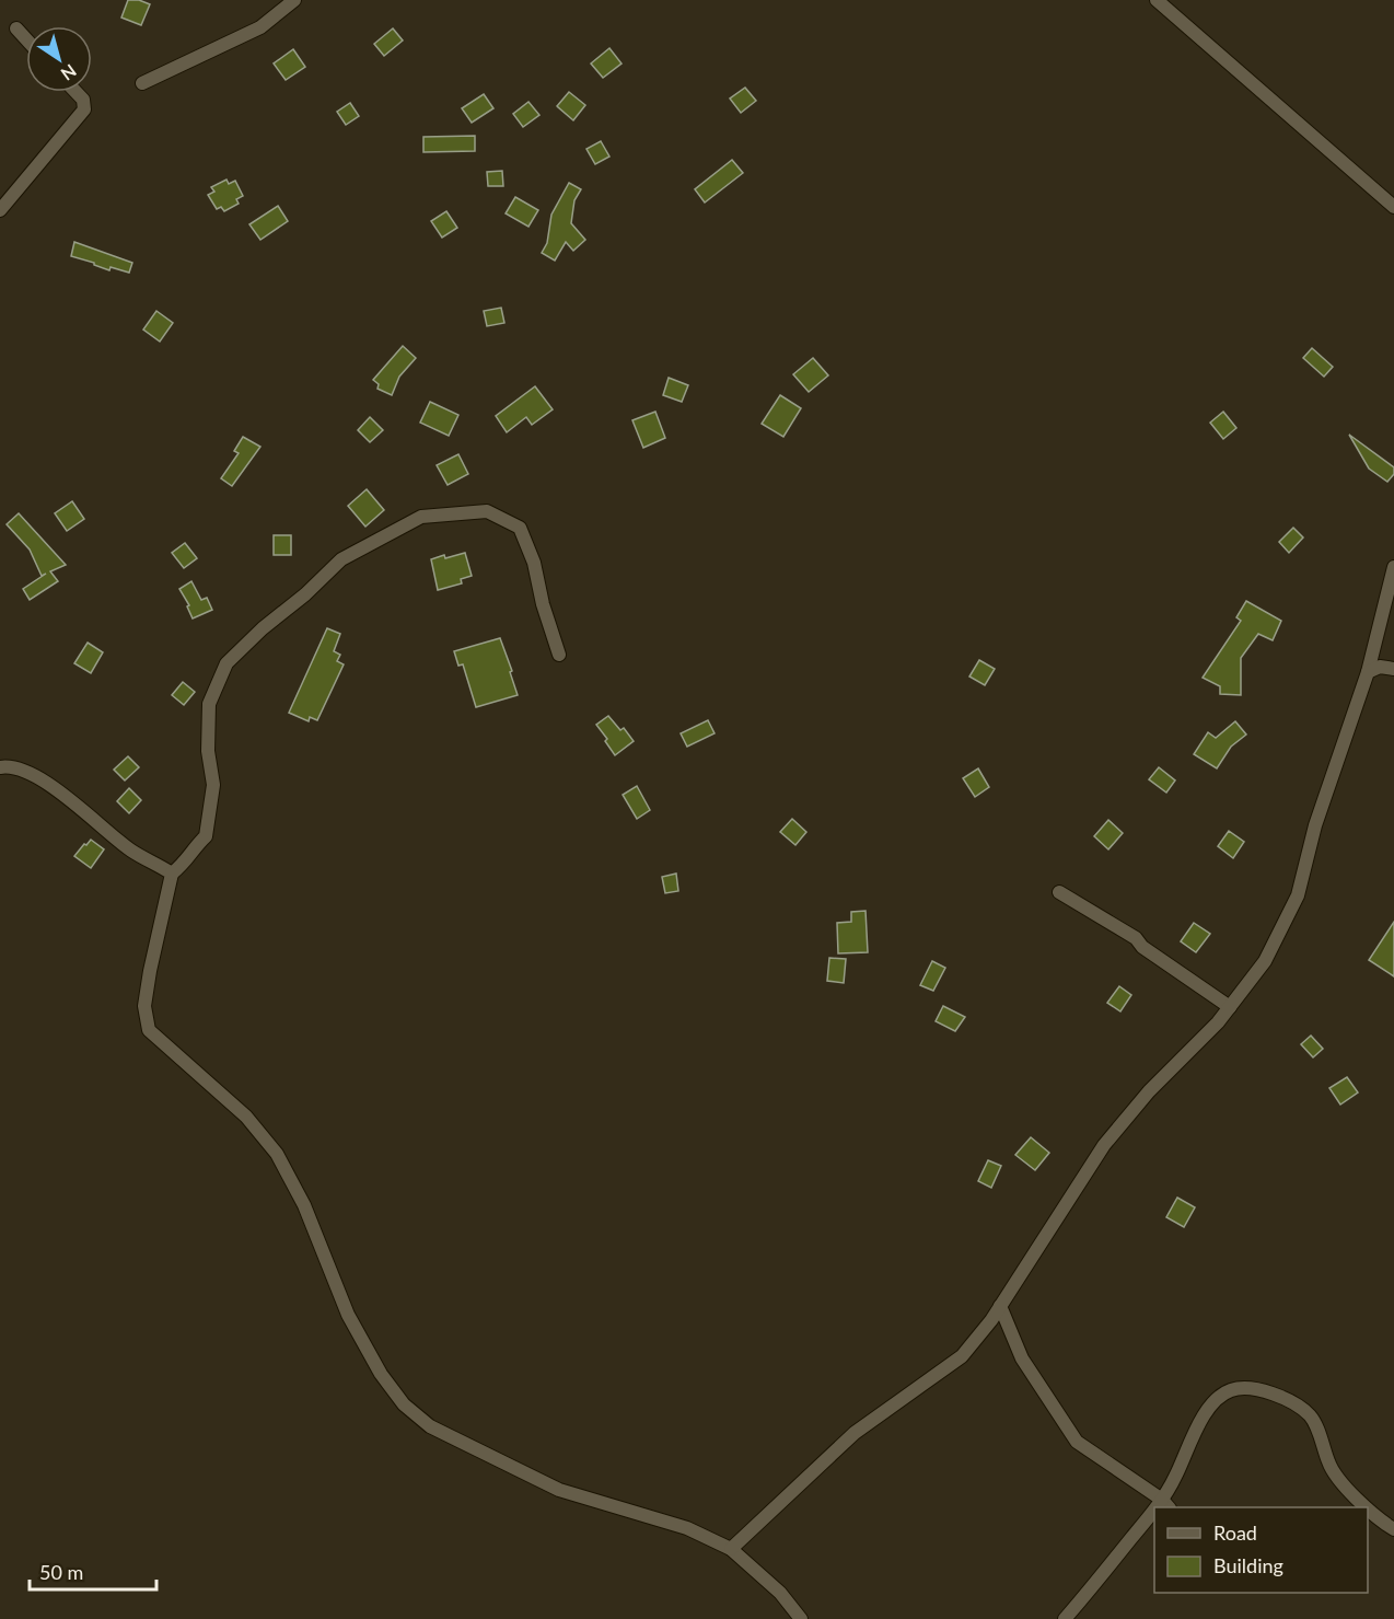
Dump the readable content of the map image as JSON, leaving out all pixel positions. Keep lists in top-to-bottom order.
{
  "legend": ["Road", "Building"],
  "scale_bar": "50 m",
  "north": "bottom right"
}
